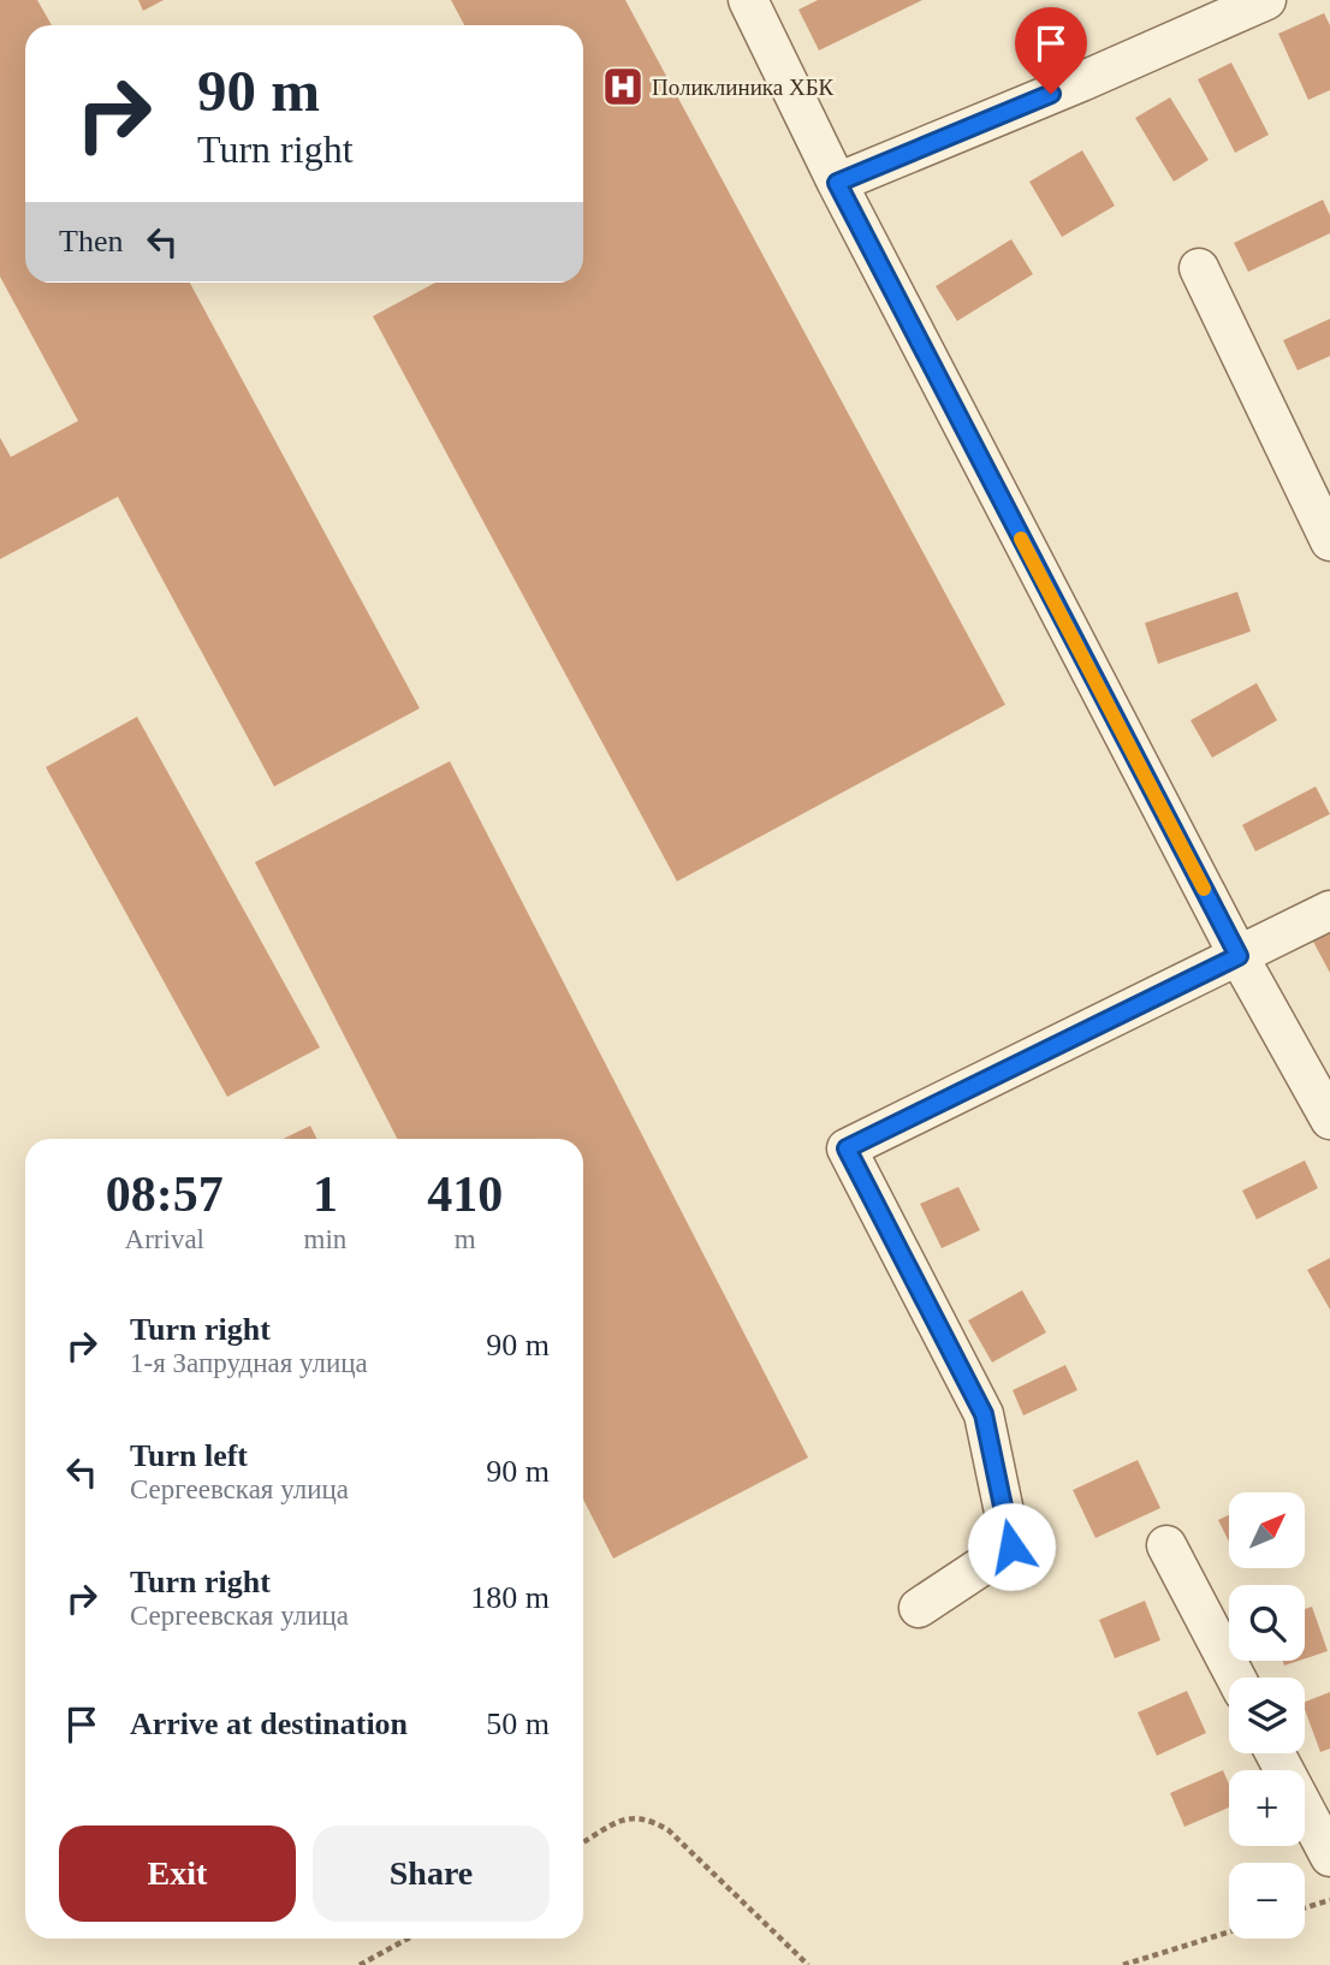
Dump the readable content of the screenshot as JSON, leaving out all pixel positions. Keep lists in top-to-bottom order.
{
  "places": {
    "hospital": ["Поликлиника ХБК"]
  },
  "north": "top right",
  "page": {
    "turn": ["90 m", "Turn right"],
    "then": "Then",
    "eta": [
      "08:57",
      "Arrival",
      "1",
      "min",
      "410",
      "m"
    ],
    "list": [
      {
        "name": "Turn right",
        "note": "1-я Запрудная улица",
        "value": "90 m"
      },
      {
        "name": "Turn left",
        "note": "Сергеевская улица",
        "value": "90 m"
      },
      {
        "name": "Turn right",
        "note": "Сергеевская улица",
        "value": "180 m"
      },
      {
        "name": "Arrive at destination",
        "value": "50 m"
      }
    ],
    "map_buttons": ["+", "−"],
    "buttons": ["Exit", "Share"]
  }
}
